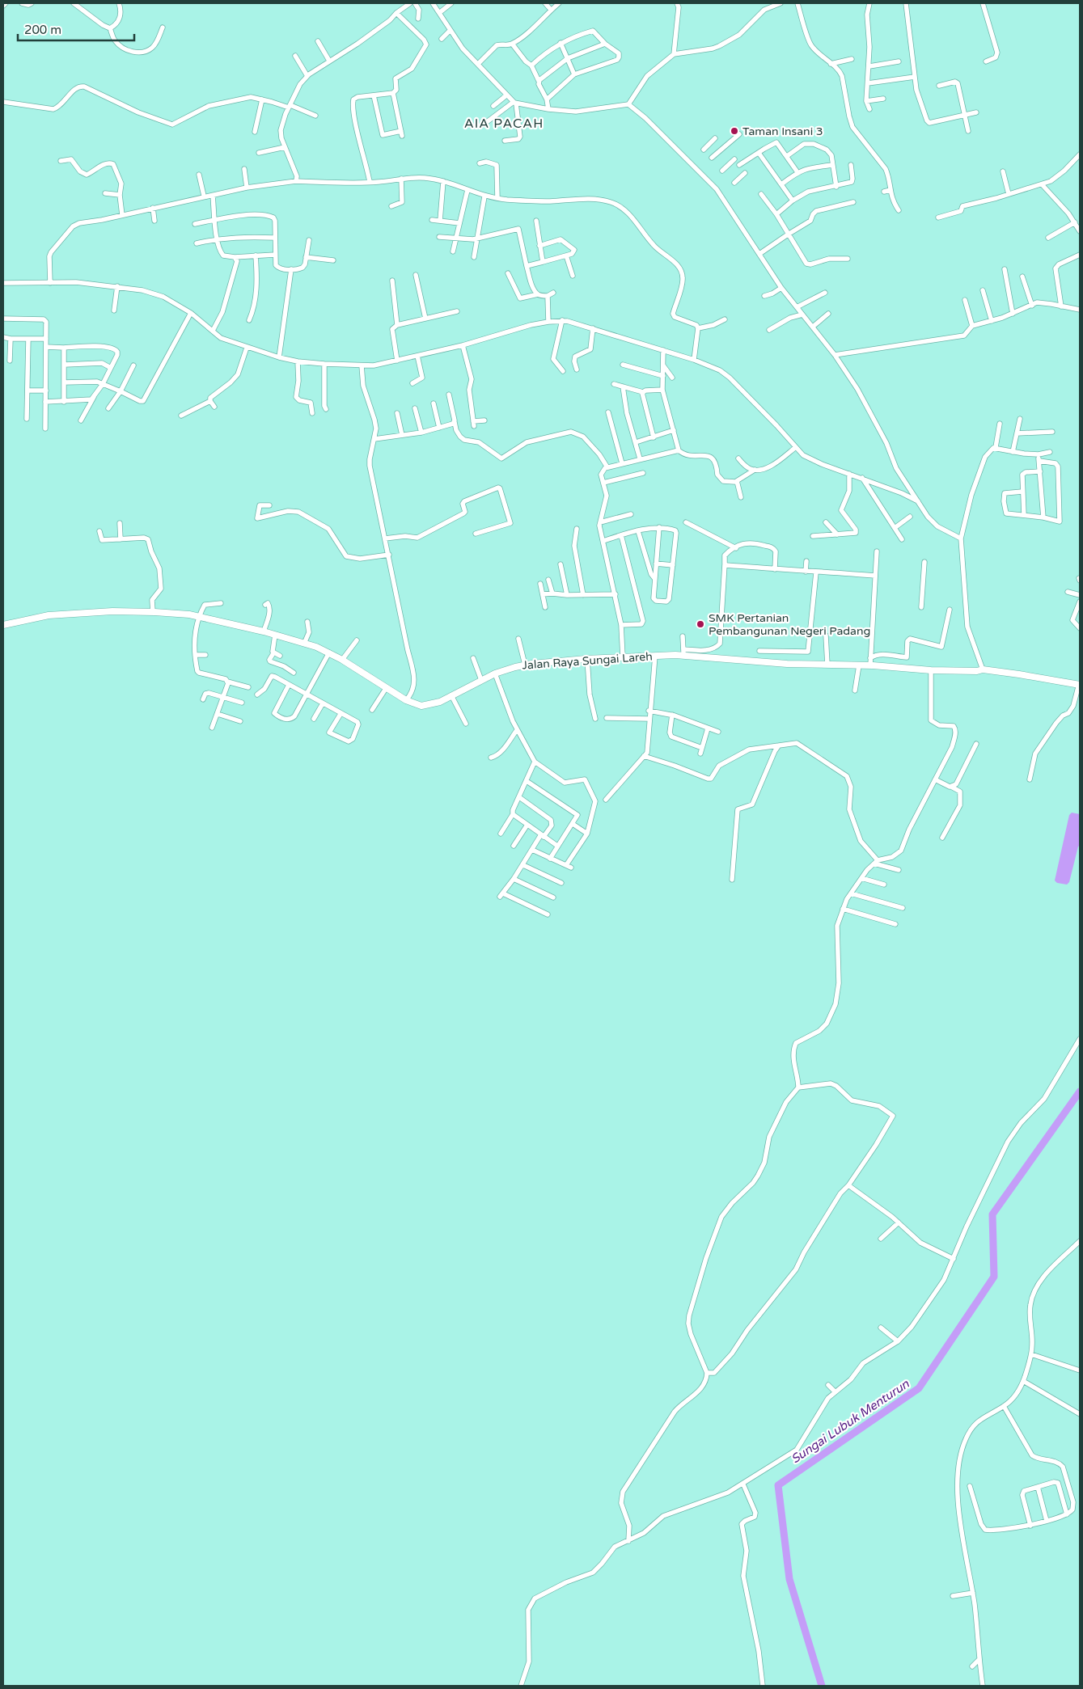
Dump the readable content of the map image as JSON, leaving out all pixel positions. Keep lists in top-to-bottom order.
{
  "streets": {
    "street": ["Jalan Raya Sungai Lareh"]
  },
  "districts": ["AIA PACAH"],
  "water": ["Sungai Lubuk Menturun"],
  "places": ["Taman Insani 3", "SMK Pertanian Pembangunan Negeri Padang"],
  "scale_bar": "200 m"
}
